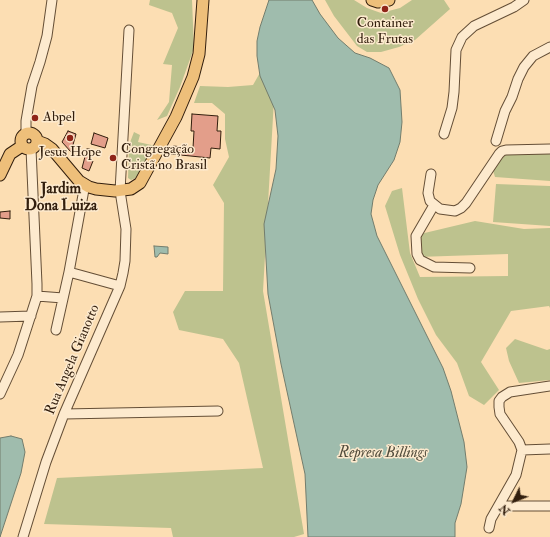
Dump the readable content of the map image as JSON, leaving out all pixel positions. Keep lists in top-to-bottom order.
{
  "streets": {
    "street": ["Rua Angela Gianotto"]
  },
  "districts": ["Jardim Dona Luiza"],
  "water": ["Represa Billings"],
  "places": [
    "Container das Frutas",
    "Abpel",
    "Jesus Hope",
    "Congregação Cristã no Brasil"
  ],
  "north": "bottom left"
}
